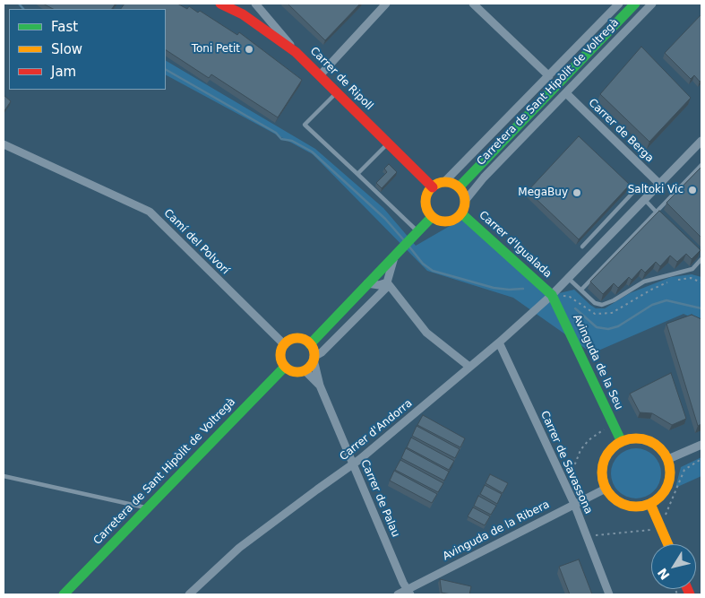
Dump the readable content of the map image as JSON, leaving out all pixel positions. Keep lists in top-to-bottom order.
{
  "streets": {
    "street": [
      "Carrer de Ripoll",
      "Carretera de Sant Hipòlit de Voltregà",
      "Carrer de Berga",
      "Camí del Polvorí",
      "Carrer d'Igualada",
      "Avinguda de la Seu",
      "Carrer d'Andorra",
      "Carrer de Savassona",
      "Carrer de Palau",
      "Avinguda de la Ribera"
    ]
  },
  "crossings": [
    ["Carrer de Ripoll", "Carretera de Sant Hipòlit de Voltregà"],
    ["Carrer de Ripoll", "Carrer d'Igualada"],
    ["Carretera de Sant Hipòlit de Voltregà", "Carrer de Berga"],
    ["Carretera de Sant Hipòlit de Voltregà", "Camí del Polvorí"],
    ["Carretera de Sant Hipòlit de Voltregà", "Carrer d'Igualada"],
    ["Carretera de Sant Hipòlit de Voltregà", "Carrer de Palau"],
    ["Carrer de Berga", "Carrer d'Andorra"],
    ["Camí del Polvorí", "Carrer de Palau"],
    ["Carrer d'Igualada", "Avinguda de la Seu"],
    ["Carrer d'Igualada", "Carrer d'Andorra"],
    ["Avinguda de la Seu", "Carrer d'Andorra"],
    ["Avinguda de la Seu", "Avinguda de la Ribera"],
    ["Carrer d'Andorra", "Carrer de Savassona"],
    ["Carrer d'Andorra", "Carrer de Palau"],
    ["Carrer de Savassona", "Avinguda de la Ribera"],
    ["Carrer de Palau", "Avinguda de la Ribera"]
  ],
  "places": ["Toni Petit", "Saltoki Vic", "MegaBuy"],
  "legend": ["Fast", "Slow", "Jam"],
  "north": "bottom left"
}
